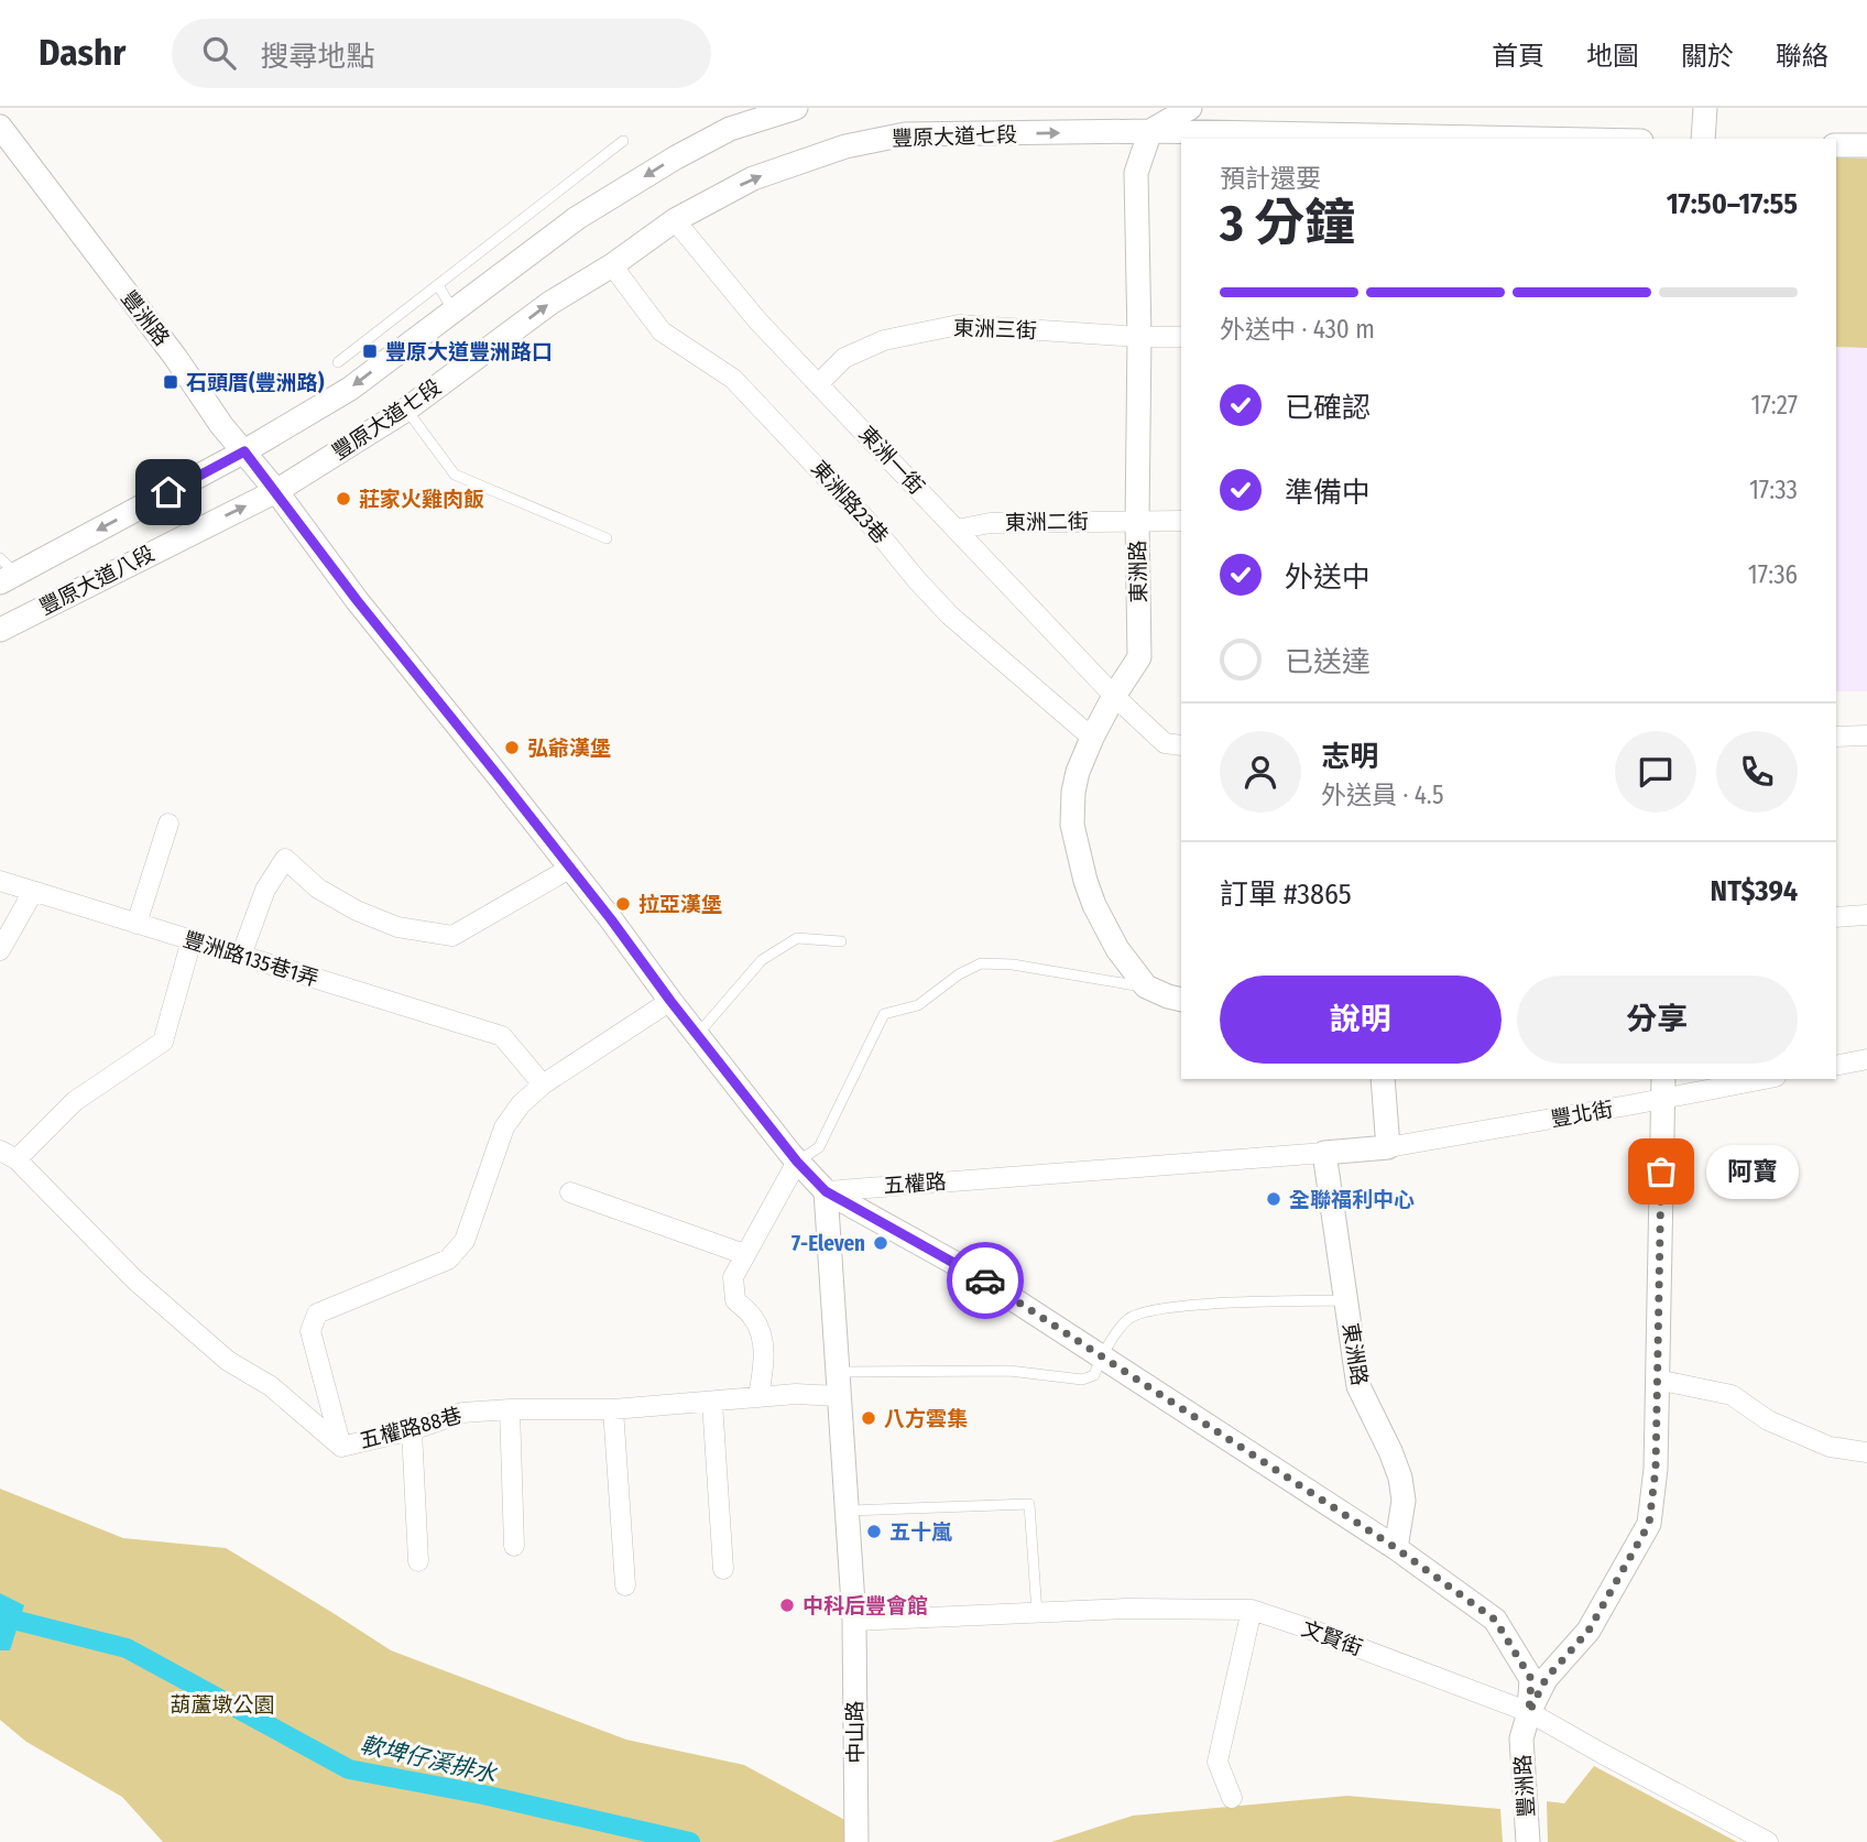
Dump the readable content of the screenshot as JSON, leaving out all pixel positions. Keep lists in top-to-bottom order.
{
  "streets": {
    "street": [
      "豐原大道七段",
      "豐洲路",
      "東洲三街",
      "東洲一街",
      "東洲路23巷",
      "東洲二街",
      "東洲路",
      "豐原大道八段",
      "豐洲路135巷1弄",
      "豐北街",
      "五權路",
      "五權路88巷",
      "文賢街",
      "中山路"
    ]
  },
  "crossings": [
    ["豐原大道七段", "豐洲路"],
    ["豐原大道七段", "東洲一街"],
    ["豐原大道七段", "東洲路23巷"],
    ["豐原大道七段", "東洲路"],
    ["豐原大道七段", "豐原大道八段"],
    ["豐洲路", "東洲路"],
    ["豐洲路", "豐原大道八段"],
    ["豐洲路", "五權路"],
    ["豐洲路", "文賢街"],
    ["東洲三街", "東洲一街"],
    ["東洲三街", "東洲路"],
    ["東洲一街", "東洲二街"],
    ["東洲一街", "東洲路"],
    ["東洲路23巷", "東洲路"],
    ["東洲二街", "東洲路"],
    ["東洲路", "五權路"],
    ["豐北街", "五權路"],
    ["文賢街", "中山路"]
  ],
  "water": ["軟埤仔溪排水"],
  "parks": ["葫蘆墩公園"],
  "places": {
    "transit": ["豐原大道豐洲路口", "石頭厝(豐洲路)"],
    "other": [
      "莊家火雞肉飯",
      "弘爺漢堡",
      "拉亞漢堡",
      "阿寶",
      "全聯福利中心",
      "7-Eleven",
      "八方雲集",
      "五十嵐",
      "中科后豐會館"
    ]
  },
  "page": {
    "header": "Dashr",
    "search": "搜尋地點",
    "nav": [
      "首頁",
      "地圖",
      "關於",
      "聯絡"
    ],
    "heading": ["3 分鐘", "預計還要", "17:50–17:55"],
    "panel": [
      "志明",
      "外送員 · 4.5",
      "訂單 #3865",
      "NT$394"
    ],
    "bar": "外送中 · 430 m",
    "list": [
      ["已確認", "17:27"],
      ["準備中", "17:33"],
      ["外送中", "17:36"],
      "已送達"
    ],
    "buttons": ["說明", "分享"],
    "bubble": "阿寶"
  }
}
